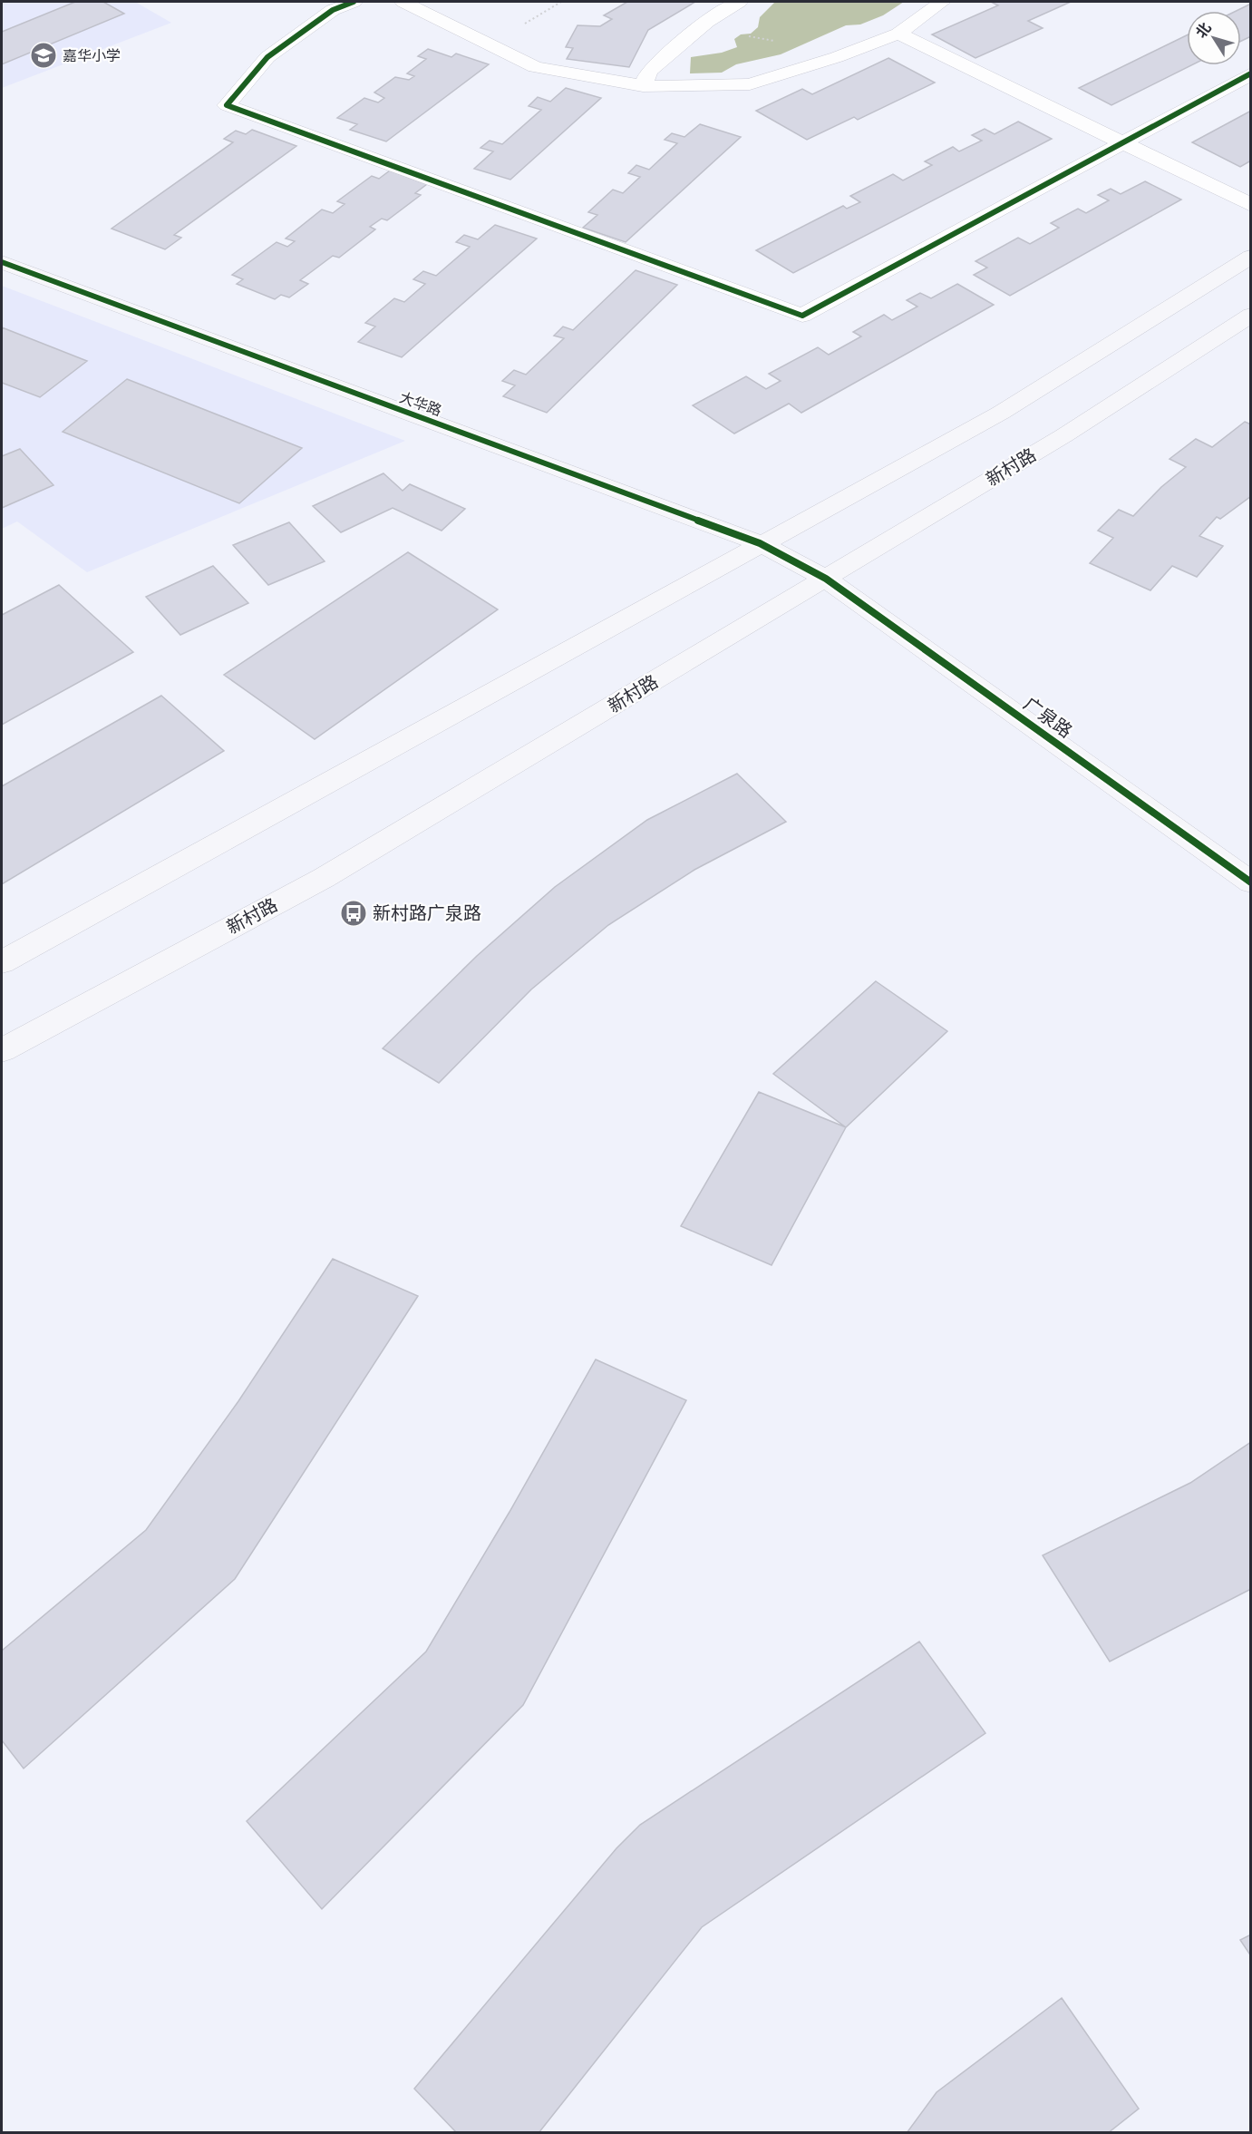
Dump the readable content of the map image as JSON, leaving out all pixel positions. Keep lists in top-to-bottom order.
{
  "streets": {
    "main road": ["大华路", "新村路", "广泉路"]
  },
  "crossings": [
    ["大华路", "新村路"],
    ["大华路", "广泉路"],
    ["新村路", "广泉路"]
  ],
  "places": {
    "school or university": ["嘉华小学"],
    "bus stop": ["新村路广泉路"]
  },
  "north": "top left"
}
